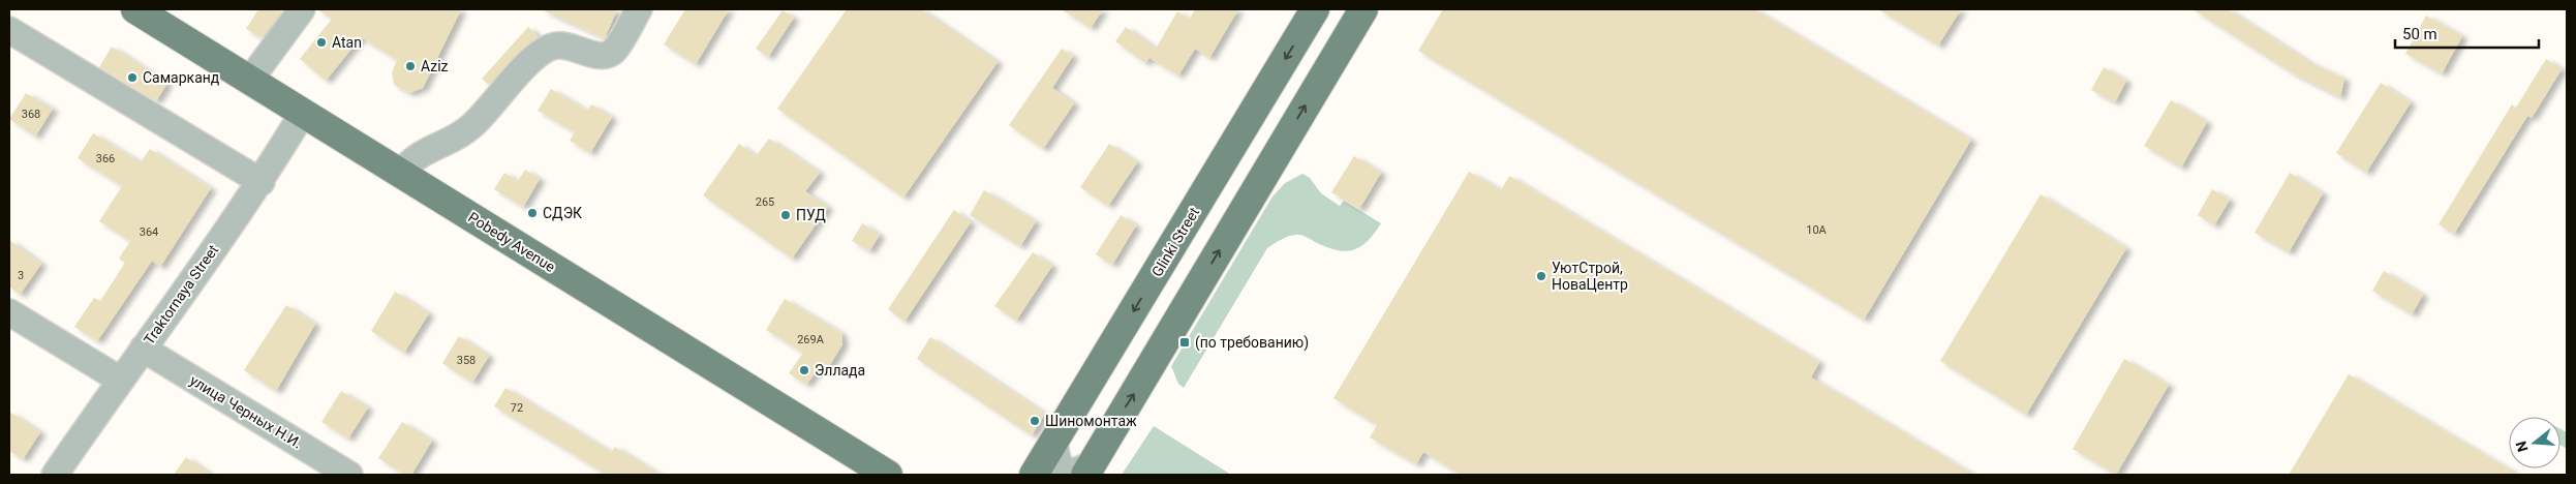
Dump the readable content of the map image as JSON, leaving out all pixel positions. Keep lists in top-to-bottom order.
{
  "streets": {
    "main road": ["Pobedy Avenue", "Glinki Street"],
    "street": ["Traktornaya Street", "улица Черных Н.И."]
  },
  "crossings": [
    ["Pobedy Avenue", "Traktornaya Street"],
    ["Traktornaya Street", "улица Черных Н.И."]
  ],
  "places": {
    "other": [
      "Atan",
      "Aziz",
      "Самарканд",
      "СДЭК",
      "ПУД",
      "УютСтрой, НоваЦентр",
      "Эллада",
      "Шиномонтаж"
    ],
    "transit": ["(по требованию)"]
  },
  "house_numbers": [
    "368",
    "366",
    "265",
    "10А",
    "364",
    "3",
    "269А",
    "358",
    "72"
  ],
  "scale_bar": "50 m",
  "north": "left"
}
